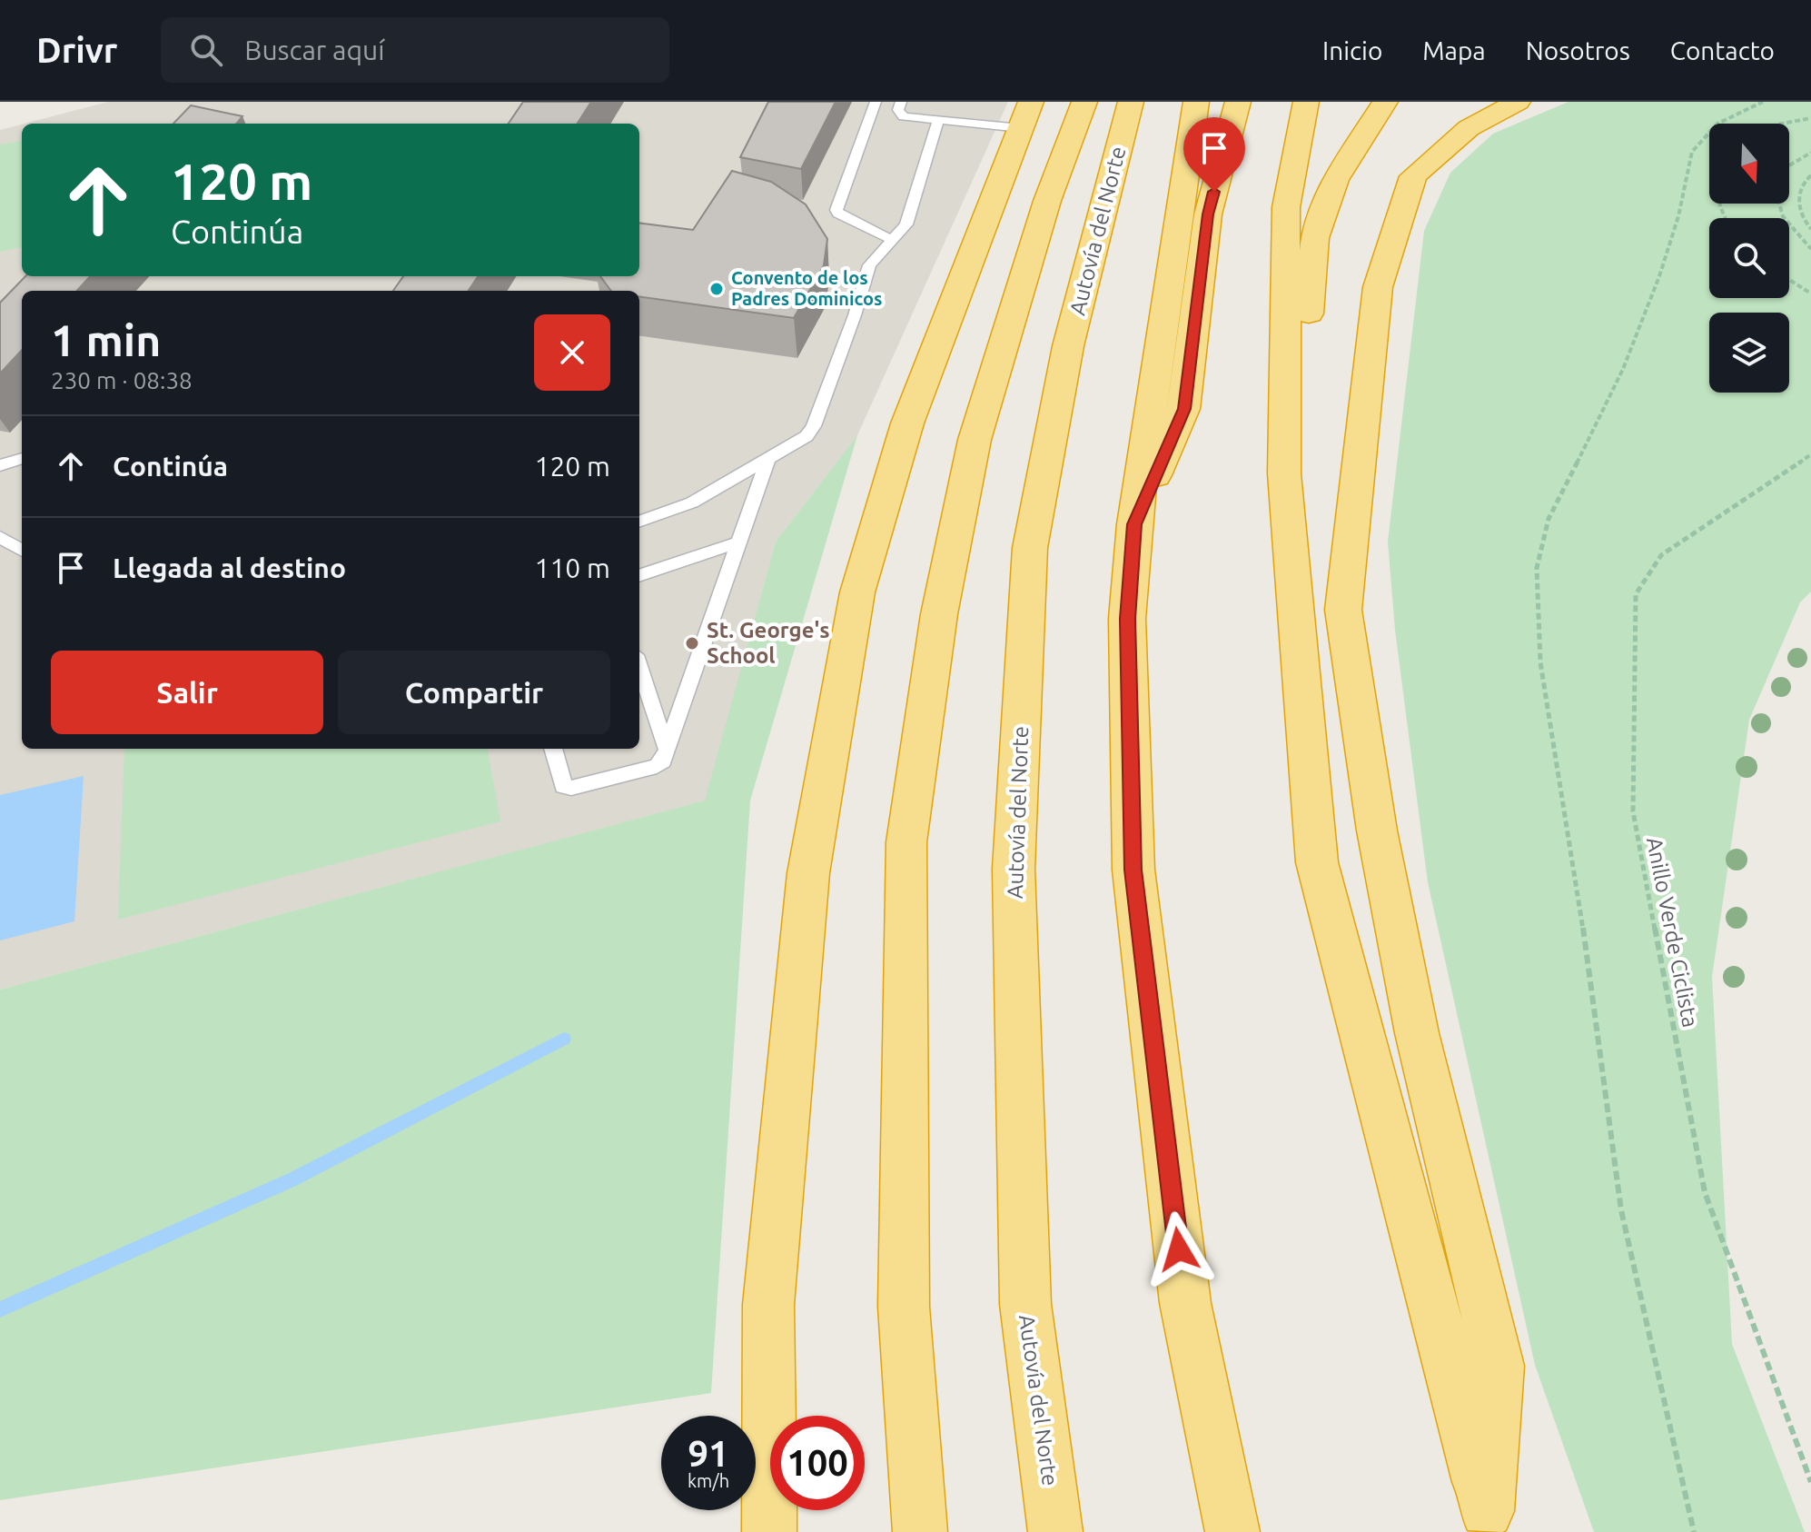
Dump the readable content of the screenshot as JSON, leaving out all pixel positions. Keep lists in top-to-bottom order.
{
  "streets": {
    "highway": ["Autovía del Norte"],
    "path": ["Anillo Verde Ciclista"]
  },
  "places": ["Convento de los Padres Dominicos", "St. George's School"],
  "north": "bottom",
  "page": {
    "header": "Drivr",
    "search": "Buscar aquí",
    "nav": [
      "Inicio",
      "Mapa",
      "Nosotros",
      "Contacto"
    ],
    "turn": ["120 m", "Continúa"],
    "heading": ["1 min", "230 m · 08:38"],
    "list": [
      {
        "name": "Continúa",
        "value": "120 m"
      },
      {
        "name": "Llegada al destino",
        "value": "110 m"
      }
    ],
    "buttons": ["Salir", "Compartir"],
    "speed": "91 km/h",
    "limit": "100"
  }
}
